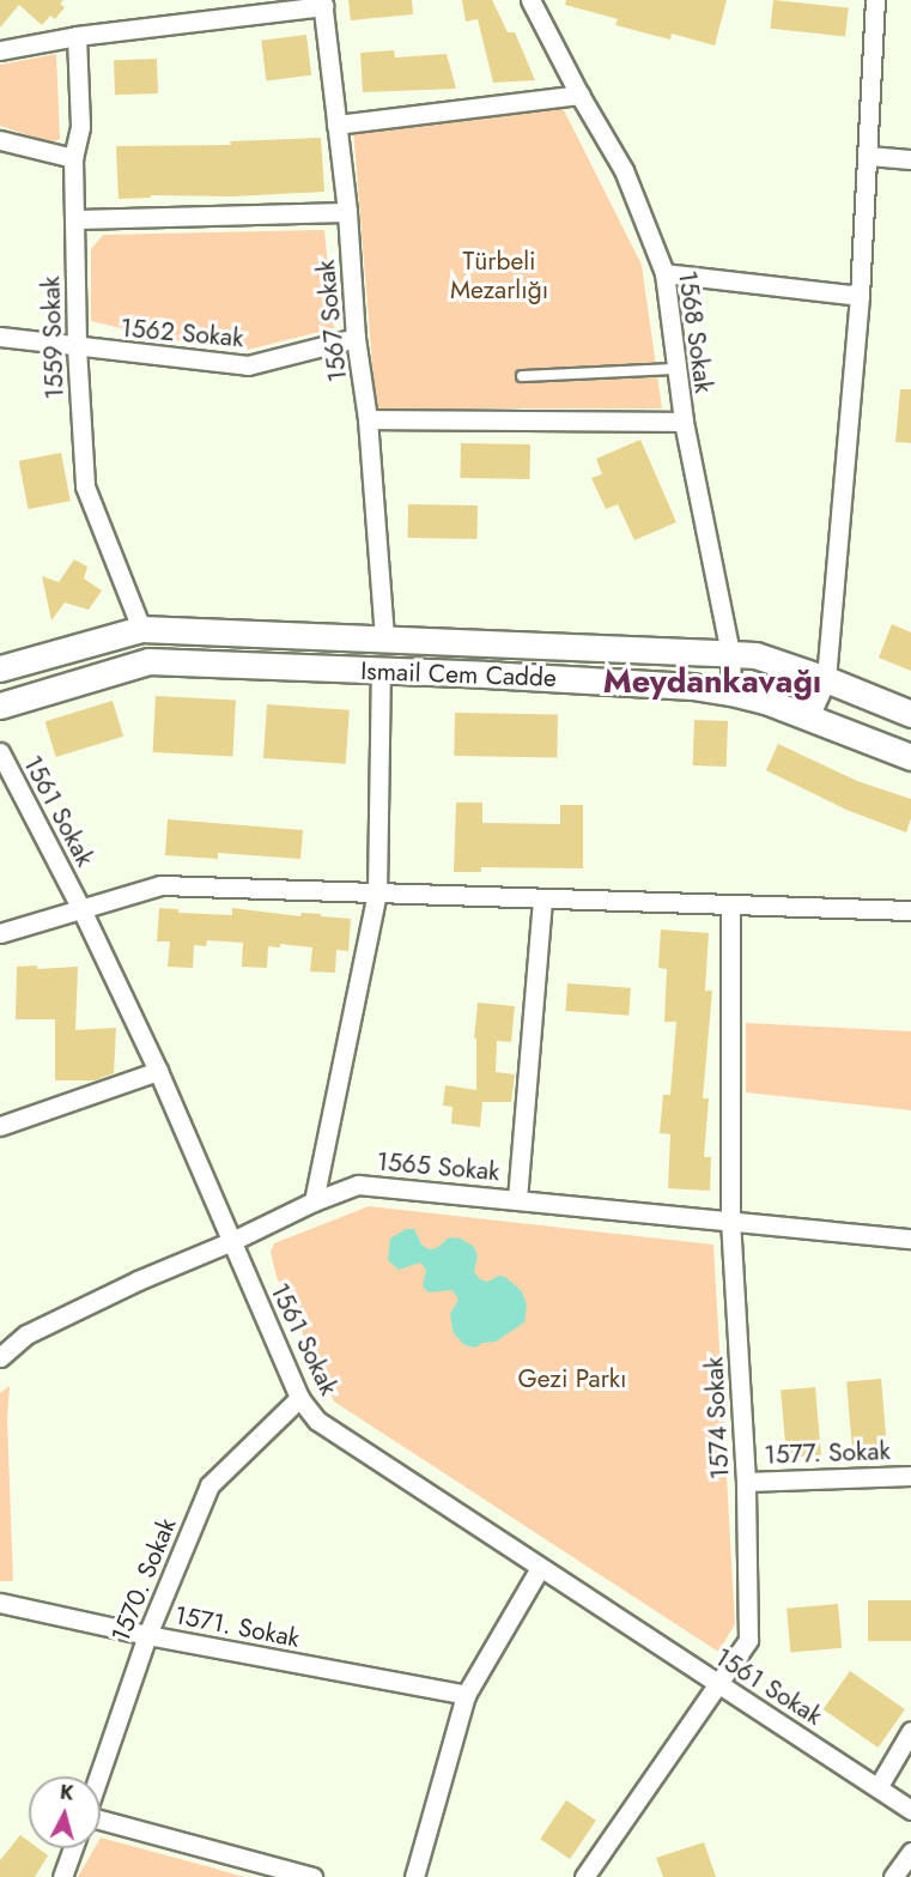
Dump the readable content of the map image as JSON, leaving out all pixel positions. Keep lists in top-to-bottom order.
{
  "streets": {
    "main road": ["Ismail Cem Cadde"],
    "street": [
      "1567 Sokak",
      "1568 Sokak",
      "1562 Sokak",
      "1559 Sokak",
      "1561 Sokak",
      "1565 Sokak",
      "1574 Sokak",
      "1577. Sokak",
      "1570. Sokak",
      "1571. Sokak"
    ]
  },
  "crossings": [
    ["1567 Sokak", "1562 Sokak"],
    ["1567 Sokak", "Ismail Cem Cadde"],
    ["1568 Sokak", "Ismail Cem Cadde"],
    ["1562 Sokak", "1559 Sokak"],
    ["1559 Sokak", "Ismail Cem Cadde"],
    ["1561 Sokak", "1565 Sokak"],
    ["1561 Sokak", "1574 Sokak"],
    ["1561 Sokak", "1570. Sokak"],
    ["1565 Sokak", "1574 Sokak"],
    ["1574 Sokak", "1577. Sokak"],
    ["1570. Sokak", "1571. Sokak"]
  ],
  "districts": ["Meydankavağı"],
  "parks": ["Türbeli Mezarlığı", "Gezi Parkı"],
  "north": "top"
}
